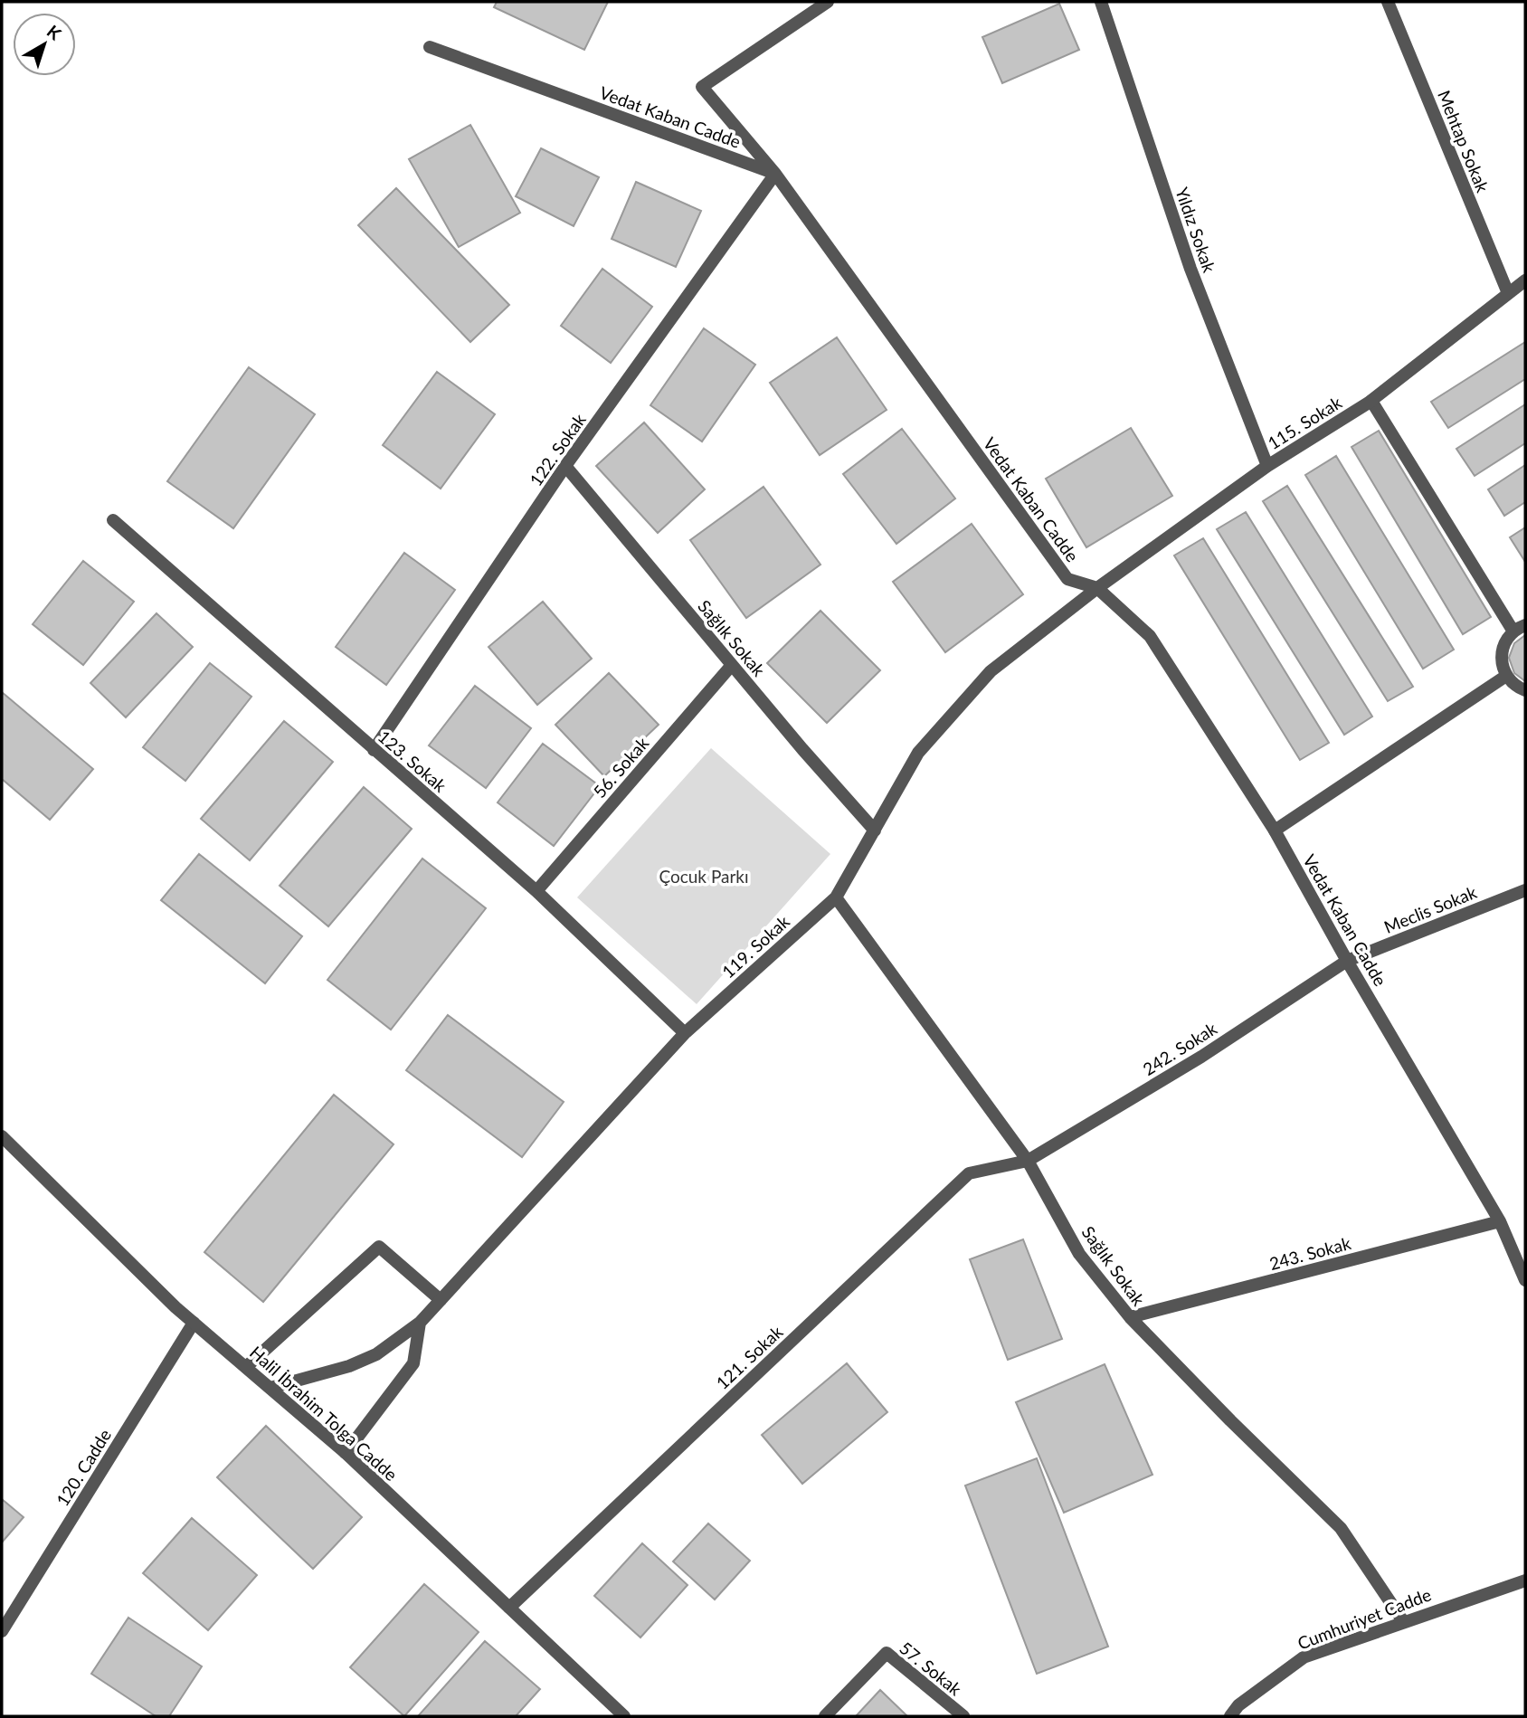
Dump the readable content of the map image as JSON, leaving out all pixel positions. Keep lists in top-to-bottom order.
{
  "streets": {
    "street": [
      "Vedat Kaban Cadde",
      "Mehtap Sokak",
      "Yıldız Sokak",
      "115. Sokak",
      "122. Sokak",
      "Sağlık Sokak",
      "123. Sokak",
      "56. Sokak",
      "Meclis Sokak",
      "119. Sokak",
      "242. Sokak",
      "243. Sokak",
      "121. Sokak",
      "Halil İbrahim Tolga Cadde",
      "120. Cadde",
      "Cumhuriyet Cadde",
      "57. Sokak"
    ]
  },
  "crossings": [
    ["Vedat Kaban Cadde", "115. Sokak"],
    ["Vedat Kaban Cadde", "122. Sokak"],
    ["Vedat Kaban Cadde", "Meclis Sokak"],
    ["Vedat Kaban Cadde", "119. Sokak"],
    ["Vedat Kaban Cadde", "242. Sokak"],
    ["Vedat Kaban Cadde", "243. Sokak"],
    ["Mehtap Sokak", "115. Sokak"],
    ["Yıldız Sokak", "115. Sokak"],
    ["115. Sokak", "119. Sokak"],
    ["122. Sokak", "Sağlık Sokak"],
    ["122. Sokak", "123. Sokak"],
    ["Sağlık Sokak", "56. Sokak"],
    ["Sağlık Sokak", "119. Sokak"],
    ["Sağlık Sokak", "242. Sokak"],
    ["Sağlık Sokak", "243. Sokak"],
    ["Sağlık Sokak", "121. Sokak"],
    ["Sağlık Sokak", "Cumhuriyet Cadde"],
    ["123. Sokak", "56. Sokak"],
    ["123. Sokak", "119. Sokak"],
    ["Meclis Sokak", "242. Sokak"],
    ["119. Sokak", "Halil İbrahim Tolga Cadde"],
    ["242. Sokak", "121. Sokak"],
    ["121. Sokak", "Halil İbrahim Tolga Cadde"],
    ["Halil İbrahim Tolga Cadde", "120. Cadde"]
  ],
  "parks": ["Çocuk Parkı"],
  "north": "top right"
}
